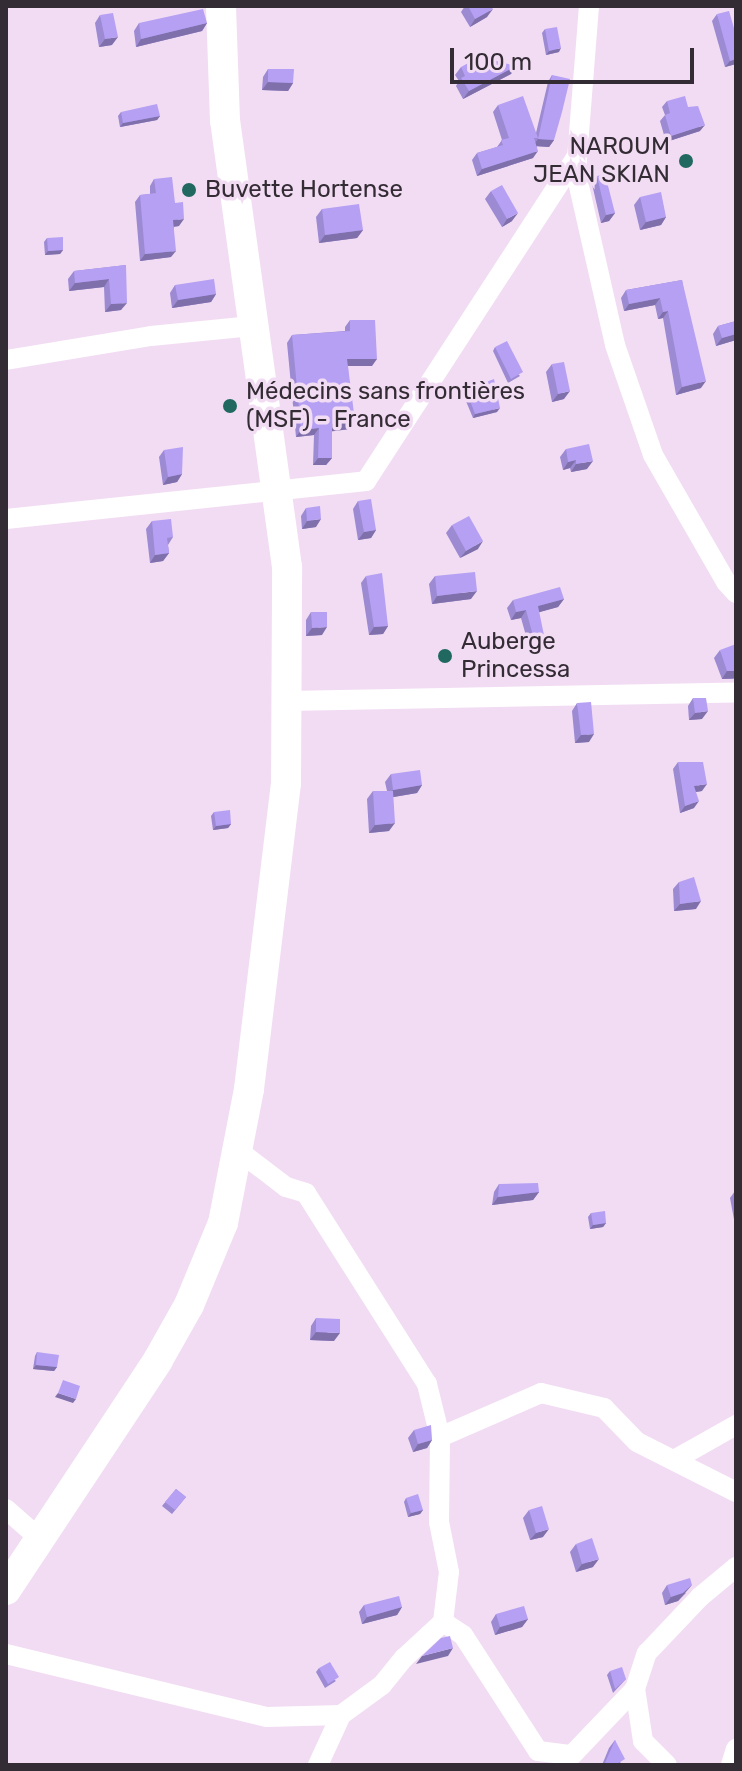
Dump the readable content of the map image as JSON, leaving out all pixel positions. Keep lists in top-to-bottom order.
{
  "places": [
    "NAROUM JEAN SKIAN",
    "Buvette Hortense",
    "Médecins sans frontières (MSF) - France",
    "Auberge Princessa"
  ],
  "scale_bar": "100 m"
}
